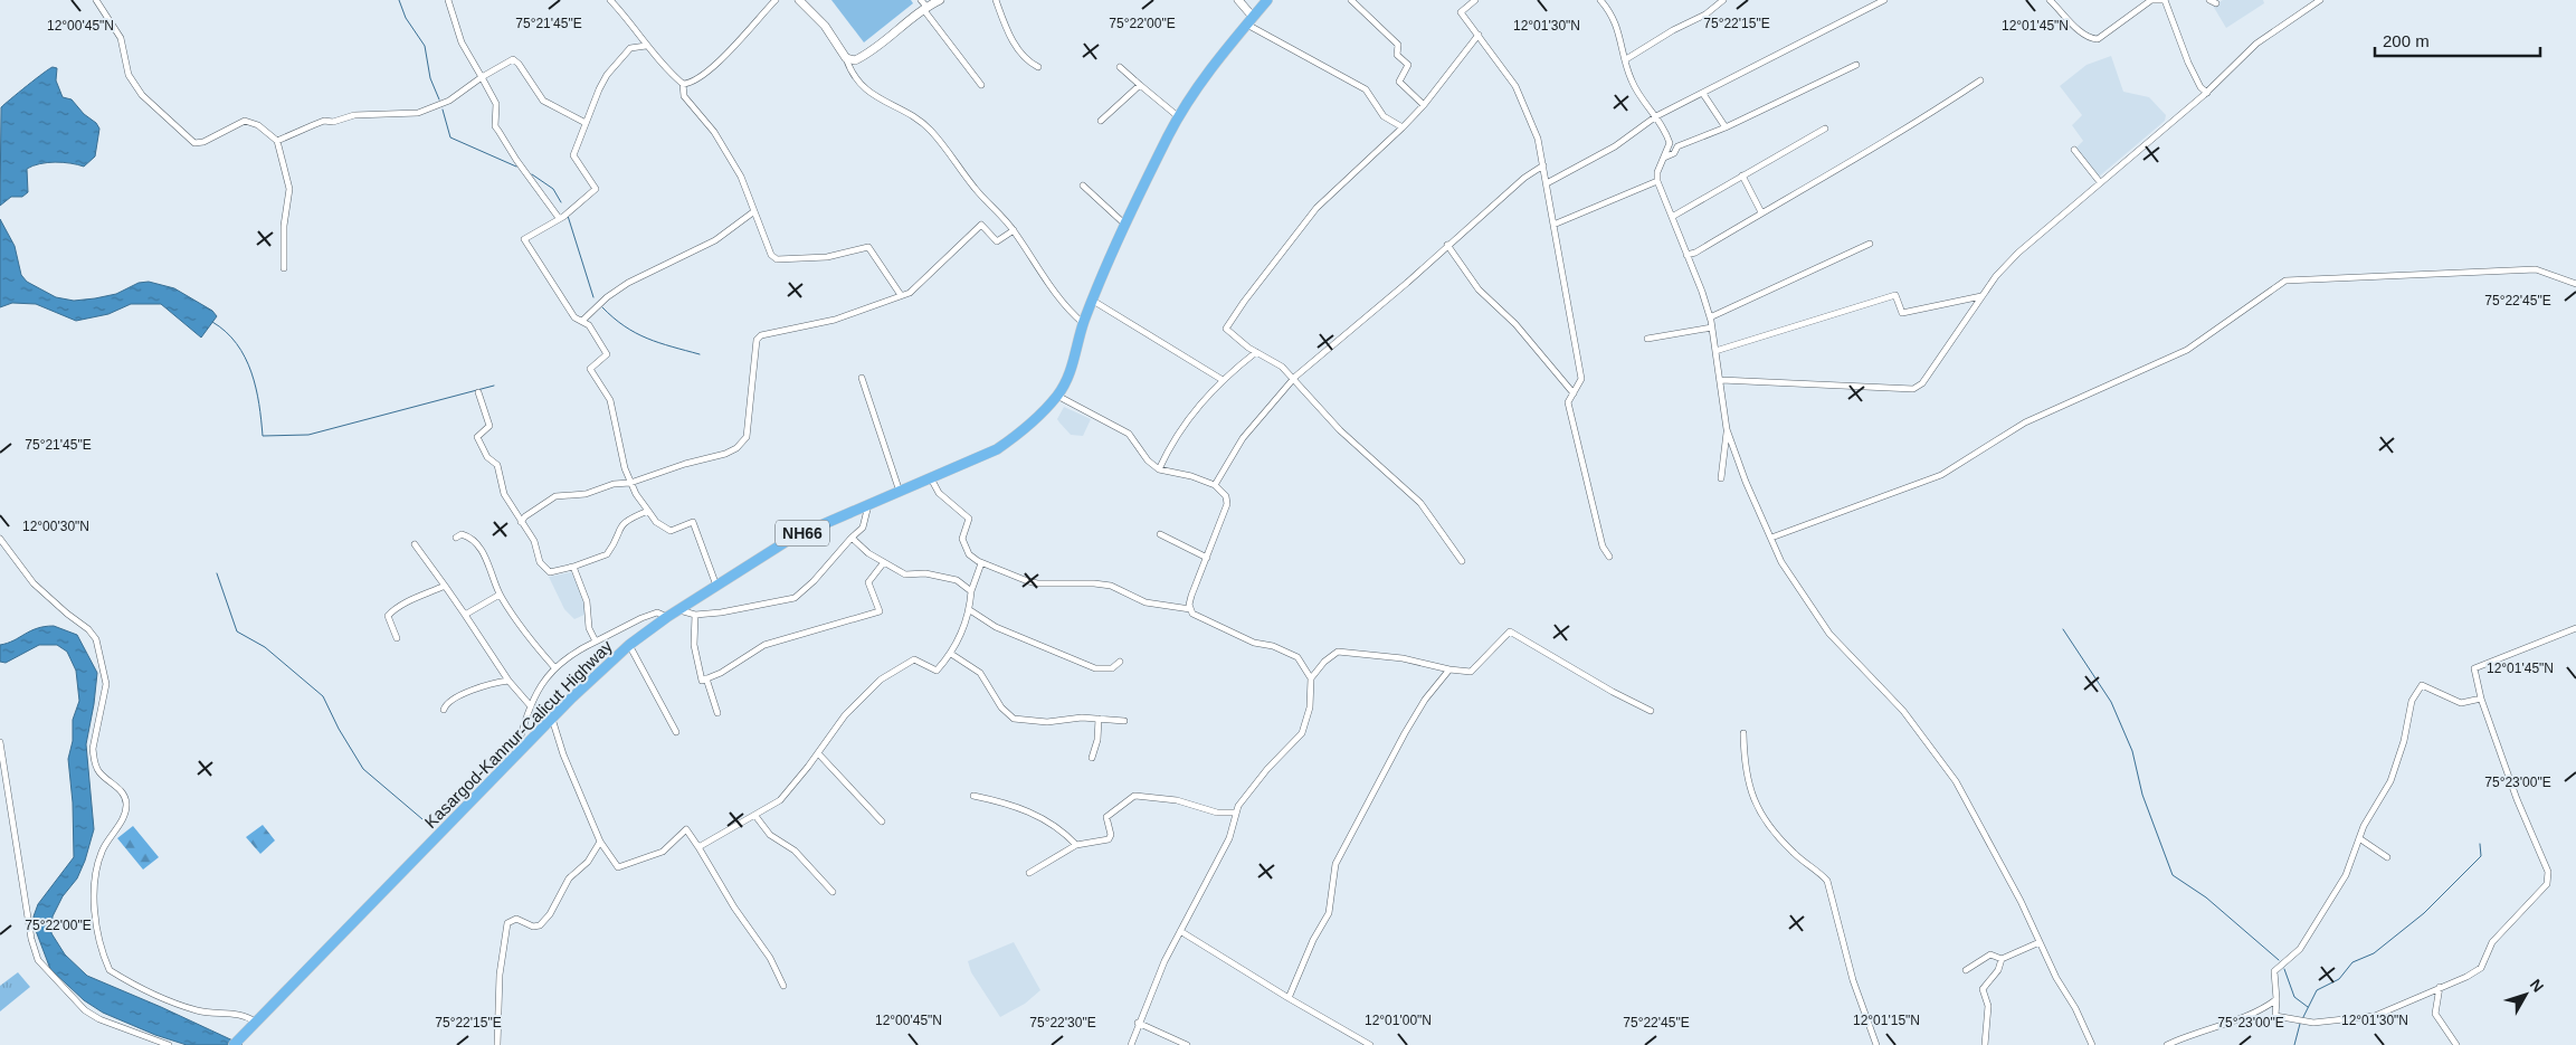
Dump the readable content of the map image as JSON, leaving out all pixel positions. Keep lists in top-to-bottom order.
{
  "streets": {
    "highway": ["NH66", "Kasargod-Kannur-Calicut Highway"]
  },
  "scale_bar": "200 m",
  "north": "top right",
  "coordinates": [
    "75°21'45\"E",
    "75°22'00\"E",
    "75°22'15\"E",
    "12°00'45\"N",
    "12°01'30\"N",
    "12°01'45\"N",
    "75°22'45\"E",
    "12°00'30\"N",
    "75°23'00\"E",
    "12°01'00\"N",
    "12°01'15\"N",
    "75°22'30\"E"
  ]
}
